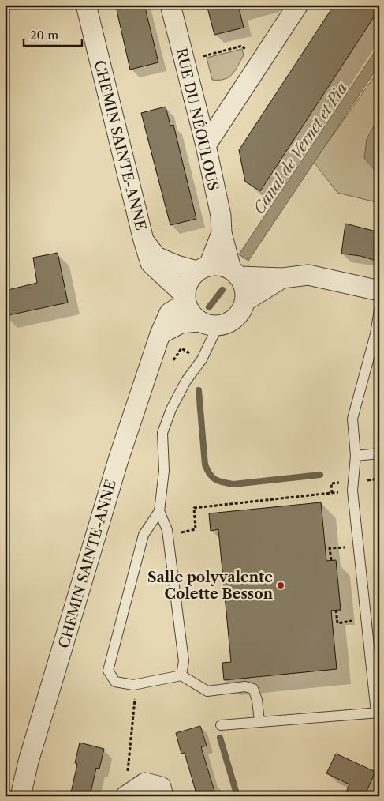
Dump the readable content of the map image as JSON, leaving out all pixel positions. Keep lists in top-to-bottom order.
{
  "streets": {
    "street": ["RUE DU NÉOULOUS", "CHEMIN SAINTE-ANNE"]
  },
  "crossings": [
    ["RUE DU NÉOULOUS", "CHEMIN SAINTE-ANNE"]
  ],
  "water": ["Canal de Vernet et Pia"],
  "places": ["Salle polyvalente Colette Besson"],
  "scale_bar": "20 m"
}
